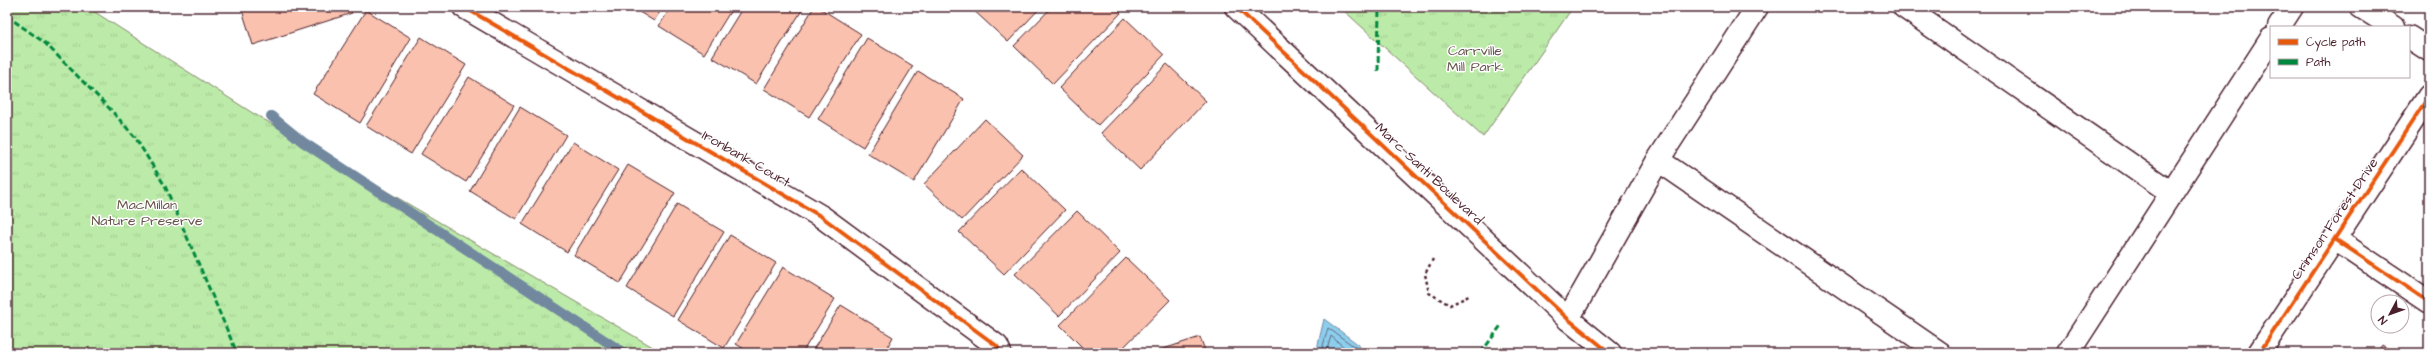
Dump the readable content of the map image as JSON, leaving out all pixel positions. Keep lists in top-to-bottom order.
{
  "streets": {
    "street": ["Ironbank Court", "Marc Santi Boulevard", "Crimson Forest Drive"]
  },
  "parks": ["Carrville Mill Park", "MacMillan Nature Preserve"],
  "legend": ["Cycle path", "Path"],
  "north": "bottom left"
}
